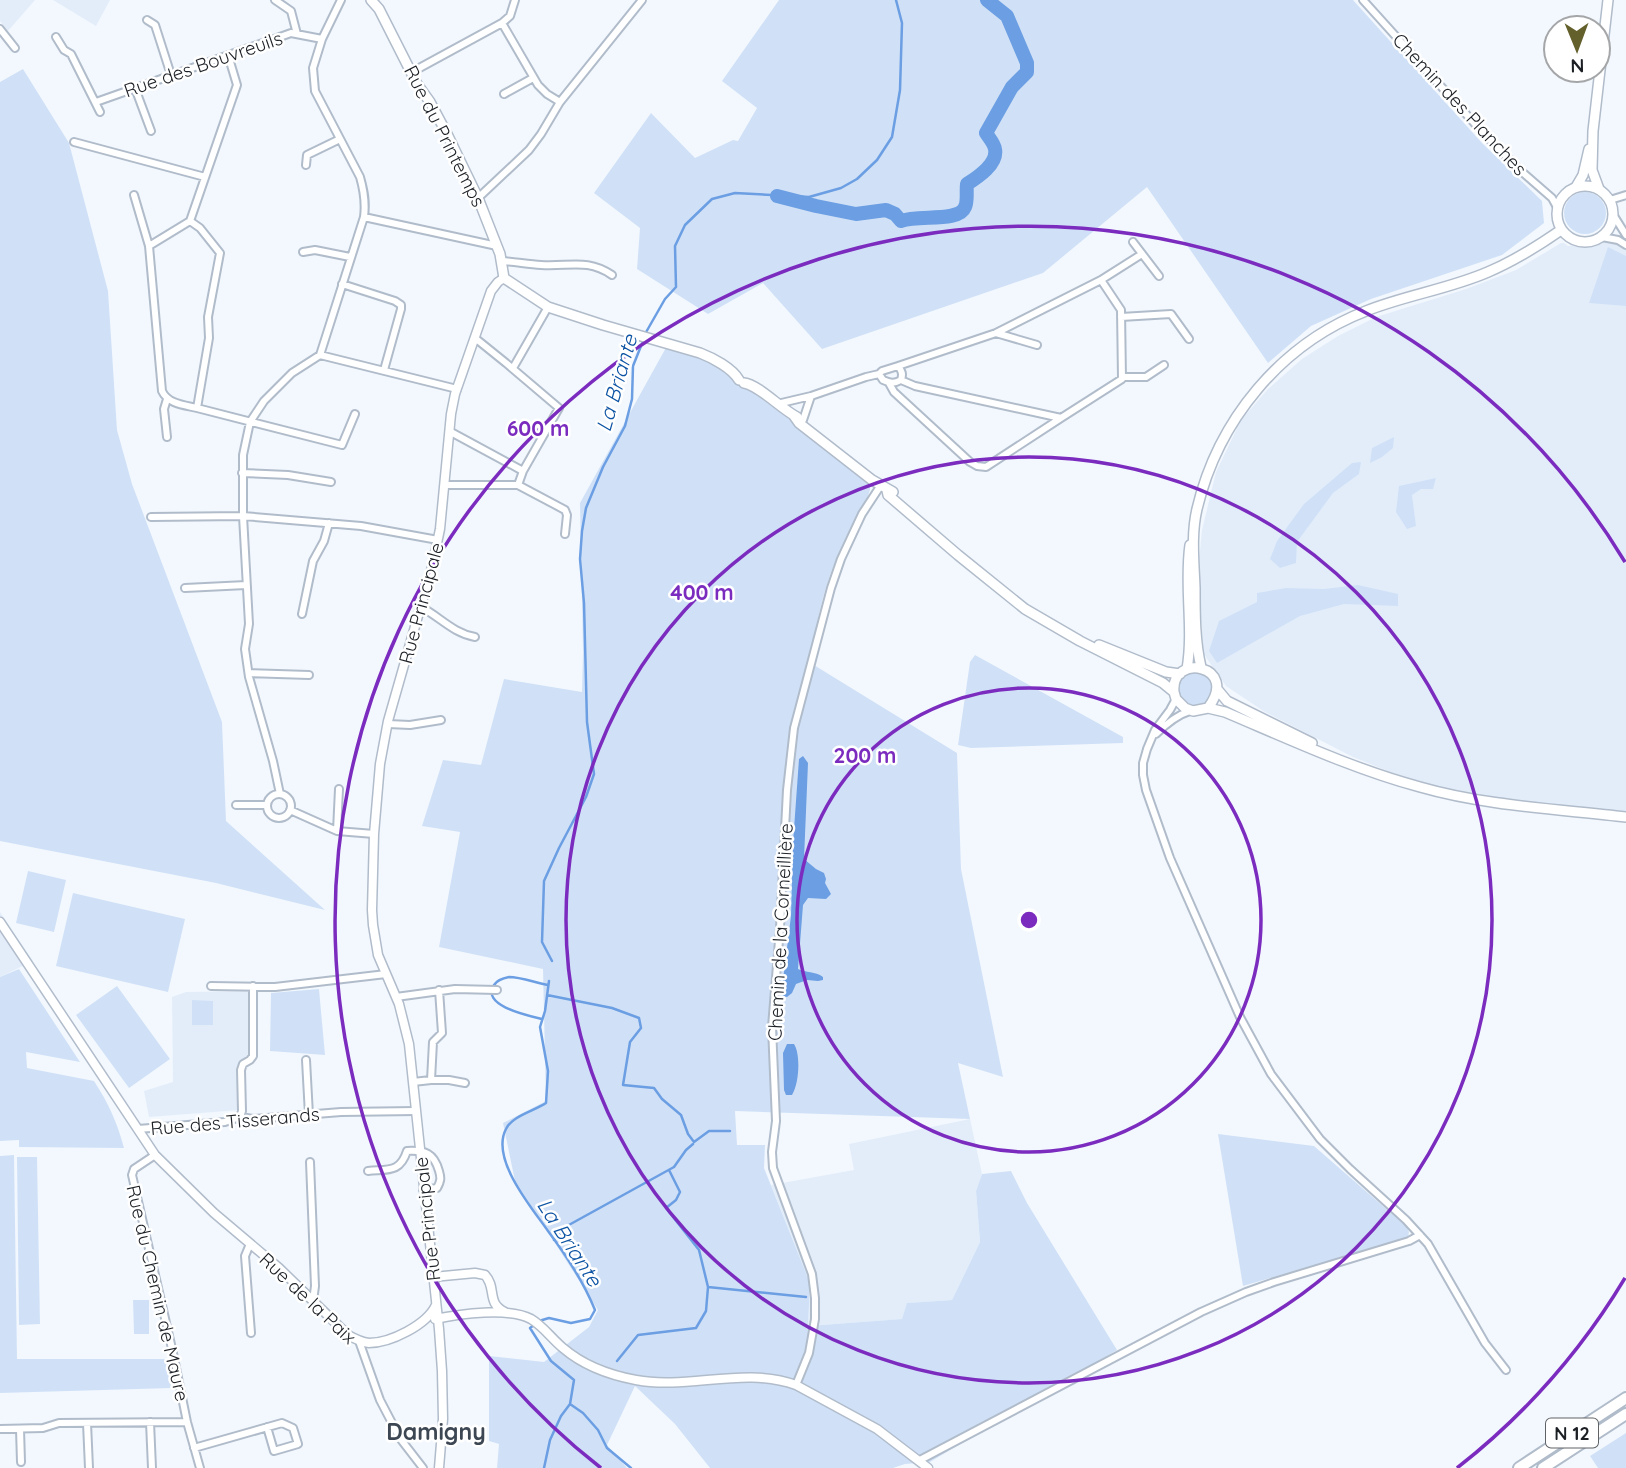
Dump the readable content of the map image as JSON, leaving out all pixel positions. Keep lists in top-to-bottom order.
{
  "streets": {
    "highway": ["N 12"],
    "main road": ["Rue du Printemps"],
    "street": [
      "Rue des Bouvreuils",
      "Chemin des Planches",
      "Rue Principale",
      "Chemin de la Corneillière",
      "Rue des Tisserands",
      "Rue du Chemin de Maure",
      "Rue de la Paix"
    ]
  },
  "crossings": [
    ["Rue du Printemps", "Rue Principale"],
    ["Rue Principale", "Rue des Tisserands"],
    ["Rue du Chemin de Maure", "Rue de la Paix"]
  ],
  "districts": ["Damigny"],
  "water": ["La Briante"],
  "north": "bottom",
  "rings": ["600 m", "400 m", "200 m"]
}
